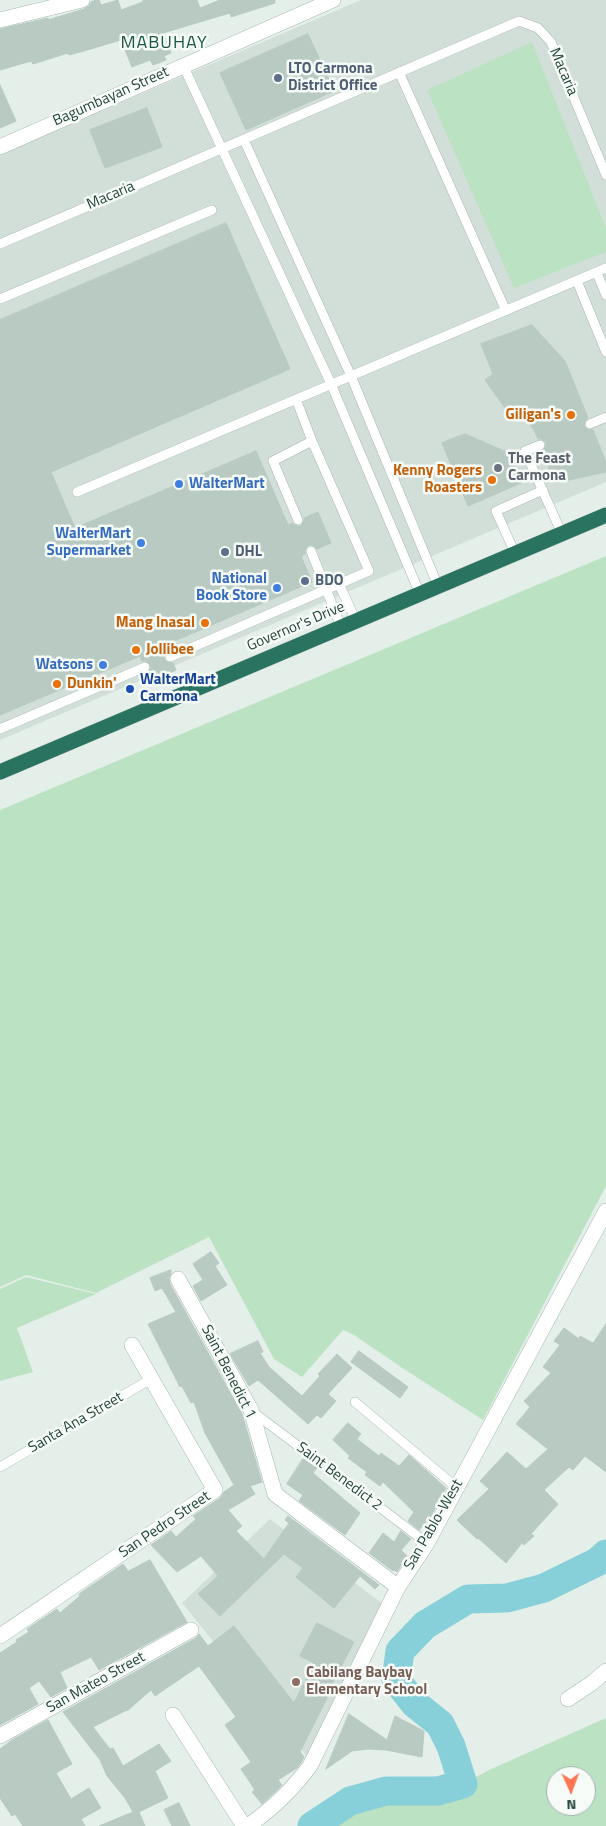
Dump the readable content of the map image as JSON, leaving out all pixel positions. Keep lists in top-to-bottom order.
{
  "streets": {
    "highway": ["Governor's Drive"],
    "street": [
      "Bagumbayan Street",
      "Saint Benedict 1",
      "San Pedro Street",
      "San Pablo-West",
      "San Mateo Street"
    ],
    "lane": ["Macaria", "Santa Ana Street", "Saint Benedict 2"]
  },
  "crossings": [
    ["Saint Benedict 1", "Saint Benedict 2"],
    ["Saint Benedict 1", "San Pablo-West"],
    ["Santa Ana Street", "San Pedro Street"],
    ["Saint Benedict 2", "San Pablo-West"]
  ],
  "districts": ["MABUHAY"],
  "places": [
    "LTO Carmona District Office",
    "Giligan's",
    "The Feast Carmona",
    "Kenny Rogers Roasters",
    "WalterMart",
    "WalterMart Supermarket",
    "DHL",
    "BDO",
    "National Book Store",
    "Mang Inasal",
    "Jollibee",
    "Watsons",
    "Dunkin'",
    "WalterMart Carmona",
    "Cabilang Baybay Elementary School"
  ],
  "north": "bottom"
}
